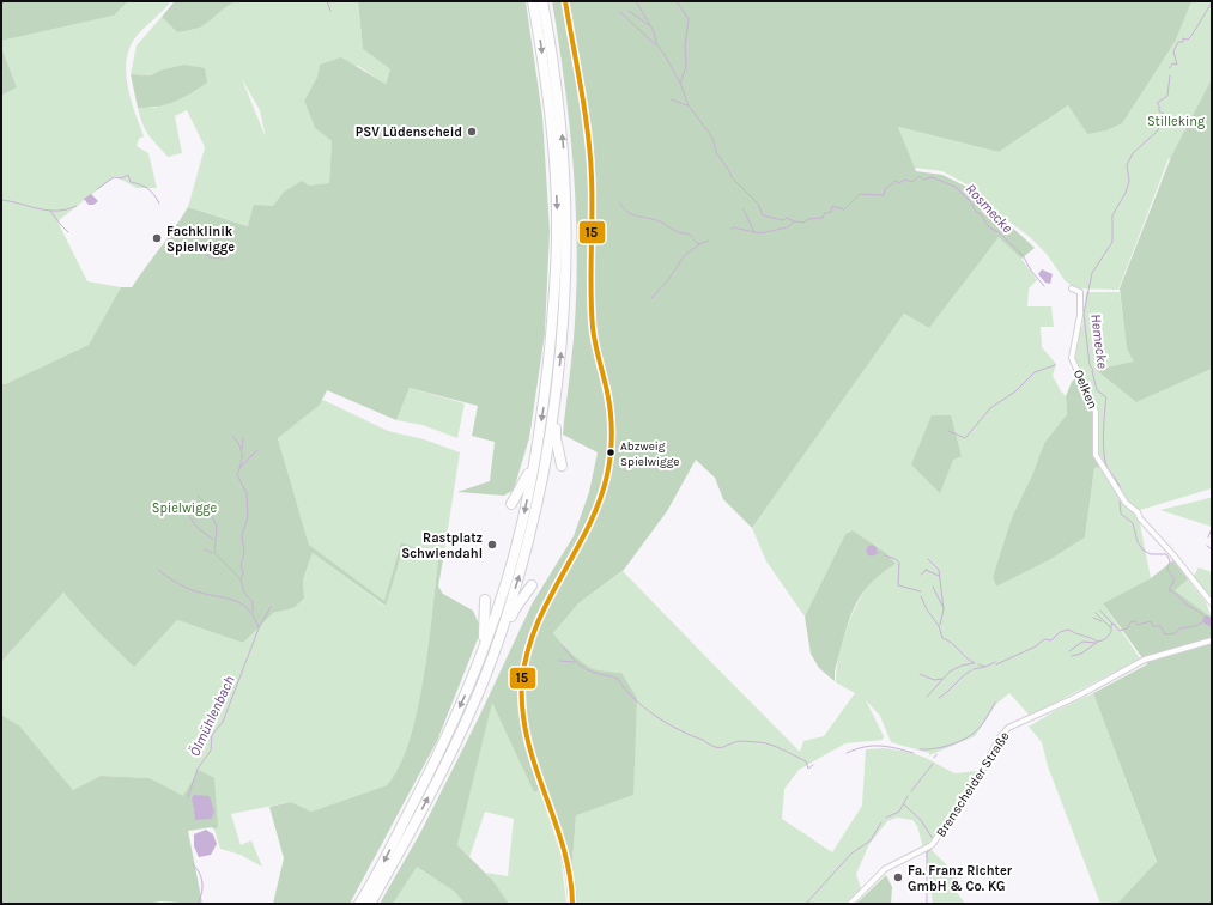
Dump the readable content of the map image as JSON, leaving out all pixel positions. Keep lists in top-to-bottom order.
{
  "streets": {
    "street": ["Oelken", "Brenscheider Straße"]
  },
  "water": ["Rosmecke", "Hemecke", "Ölmühlenbach"],
  "parks": ["Stilleking", "Spielwigge"],
  "places": [
    "PSV Lüdenscheid",
    "Fachklinik Spielwigge",
    "Abzweig Spielwigge",
    "Rastplatz Schwiendahl",
    "Fa. Franz Richter GmbH & Co. KG"
  ],
  "lines": ["transit line 15"]
}
